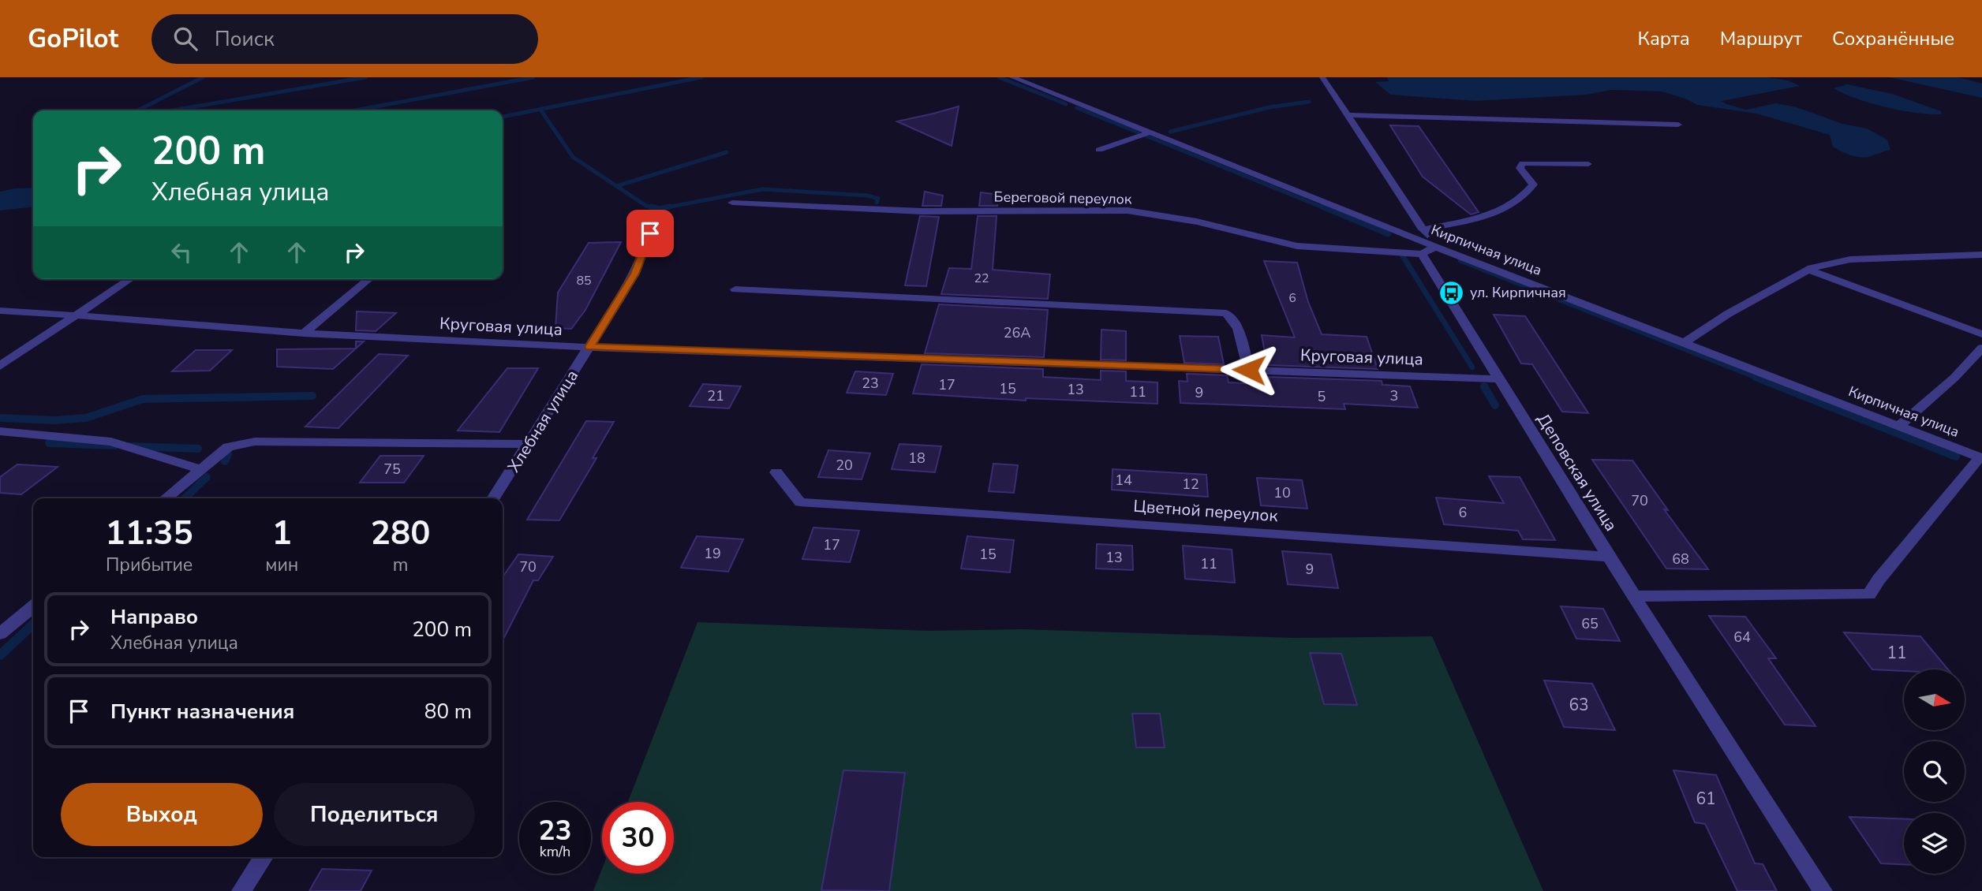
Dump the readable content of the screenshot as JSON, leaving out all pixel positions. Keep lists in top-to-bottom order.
{
  "streets": {
    "street": [
      "Береговой переулок",
      "Кирпичная улица",
      "Круговая улица",
      "Хлебная улица",
      "Деповская улица",
      "Цветной переулок"
    ]
  },
  "crossings": [
    ["Береговой переулок", "Кирпичная улица"],
    ["Береговой переулок", "Деповская улица"],
    ["Кирпичная улица", "Деповская улица"],
    ["Круговая улица", "Хлебная улица"],
    ["Круговая улица", "Деповская улица"],
    ["Деповская улица", "Цветной переулок"]
  ],
  "places": {
    "bus stop": ["ул. Кирпичная"]
  },
  "house_numbers": [
    "22",
    "85",
    "6",
    "26А",
    "23",
    "17",
    "15",
    "13",
    "11",
    "9",
    "21",
    "3",
    "5",
    "18",
    "20",
    "75",
    "14",
    "12",
    "10",
    "70",
    "6",
    "17",
    "19",
    "15",
    "13",
    "68",
    "11",
    "70",
    "9",
    "65",
    "64",
    "11",
    "63",
    "61"
  ],
  "north": "right",
  "page": {
    "header": "GoPilot",
    "search": "Поиск",
    "nav": ["Карта", "Маршрут", "Сохранённые"],
    "turn": ["200 m", "Хлебная улица"],
    "eta": [
      "11:35",
      "Прибытие",
      "1",
      "мин",
      "280",
      "m"
    ],
    "list": [
      {
        "name": "Направо",
        "note": "Хлебная улица",
        "value": "200 m"
      },
      {
        "name": "Пункт назначения",
        "value": "80 m"
      }
    ],
    "buttons": ["Выход", "Поделиться"],
    "speed": "23 km/h",
    "limit": "30"
  }
}
